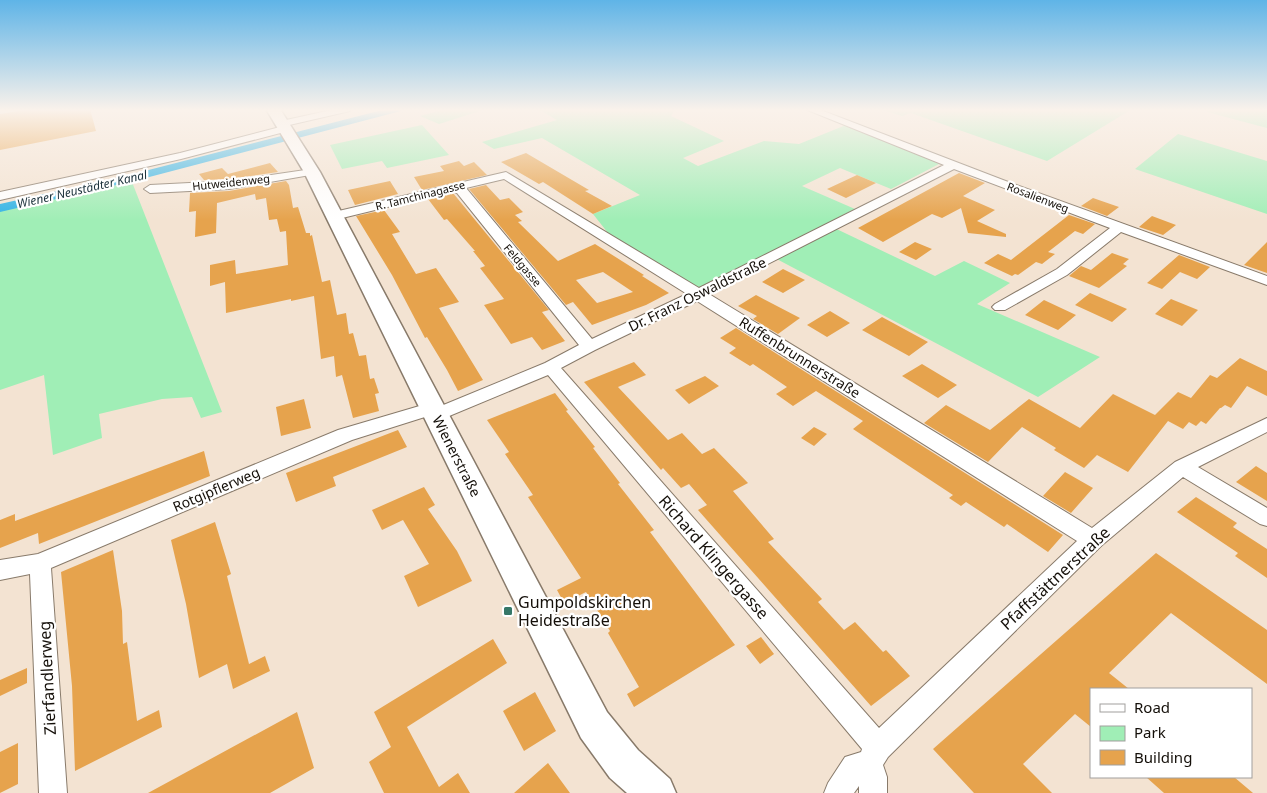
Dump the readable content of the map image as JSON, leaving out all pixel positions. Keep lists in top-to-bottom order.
{
  "streets": {
    "street": [
      "Hutweidenweg",
      "R. Tamchinagasse",
      "Rosalienweg",
      "Feldgasse",
      "Dr. Franz Oswaldstraße",
      "Ruffenbrunnerstraße",
      "Wienerstraße",
      "Rotgipflerweg",
      "Richard Klingergasse",
      "Pfaffstättnerstraße",
      "Zierfandlerweg"
    ]
  },
  "crossings": [
    ["Hutweidenweg", "Wienerstraße"],
    ["R. Tamchinagasse", "Feldgasse"],
    ["R. Tamchinagasse", "Ruffenbrunnerstraße"],
    ["R. Tamchinagasse", "Wienerstraße"],
    ["Rosalienweg", "Dr. Franz Oswaldstraße"],
    ["Feldgasse", "Dr. Franz Oswaldstraße"],
    ["Dr. Franz Oswaldstraße", "Ruffenbrunnerstraße"],
    ["Dr. Franz Oswaldstraße", "Wienerstraße"],
    ["Dr. Franz Oswaldstraße", "Rotgipflerweg"],
    ["Dr. Franz Oswaldstraße", "Richard Klingergasse"],
    ["Ruffenbrunnerstraße", "Pfaffstättnerstraße"],
    ["Wienerstraße", "Rotgipflerweg"],
    ["Rotgipflerweg", "Zierfandlerweg"],
    ["Richard Klingergasse", "Pfaffstättnerstraße"]
  ],
  "water": ["Wiener Neustädter Kanal"],
  "places": {
    "transit": ["Gumpoldskirchen Heidestraße"]
  },
  "legend": ["Road", "Park", "Building"]
}
